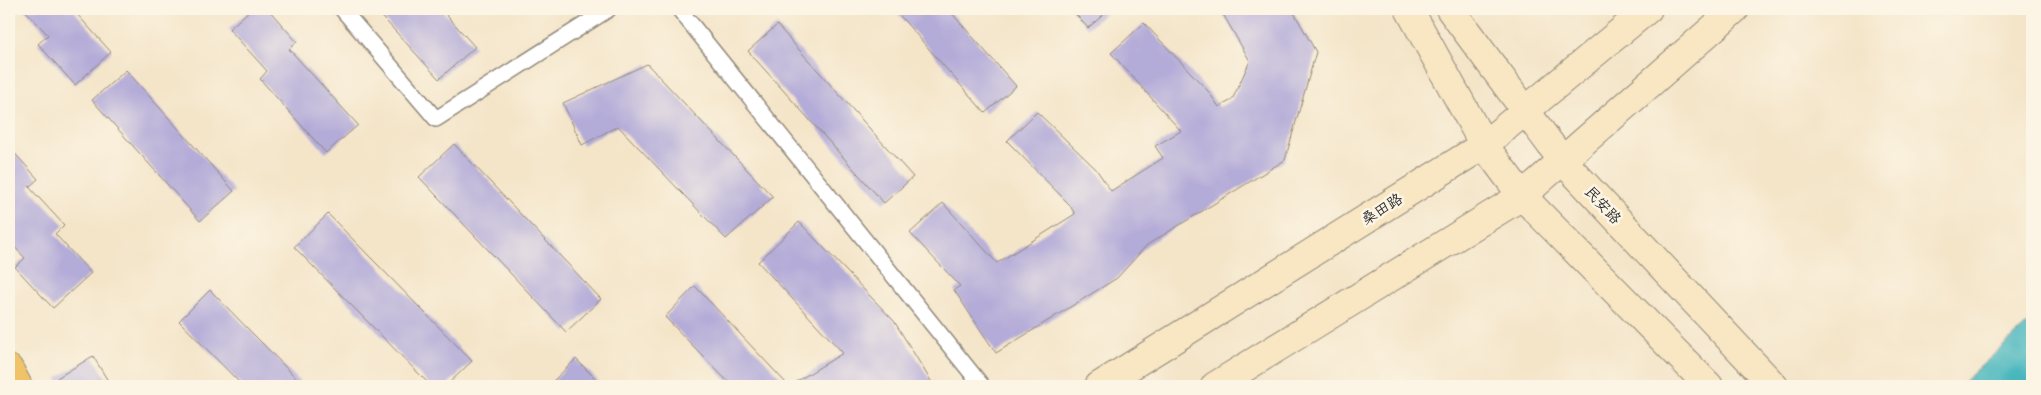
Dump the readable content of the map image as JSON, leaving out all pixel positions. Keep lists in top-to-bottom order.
{
  "streets": {
    "main road": ["民安路", "桑田路"]
  },
  "crossings": [
    ["民安路", "桑田路"]
  ]
}
